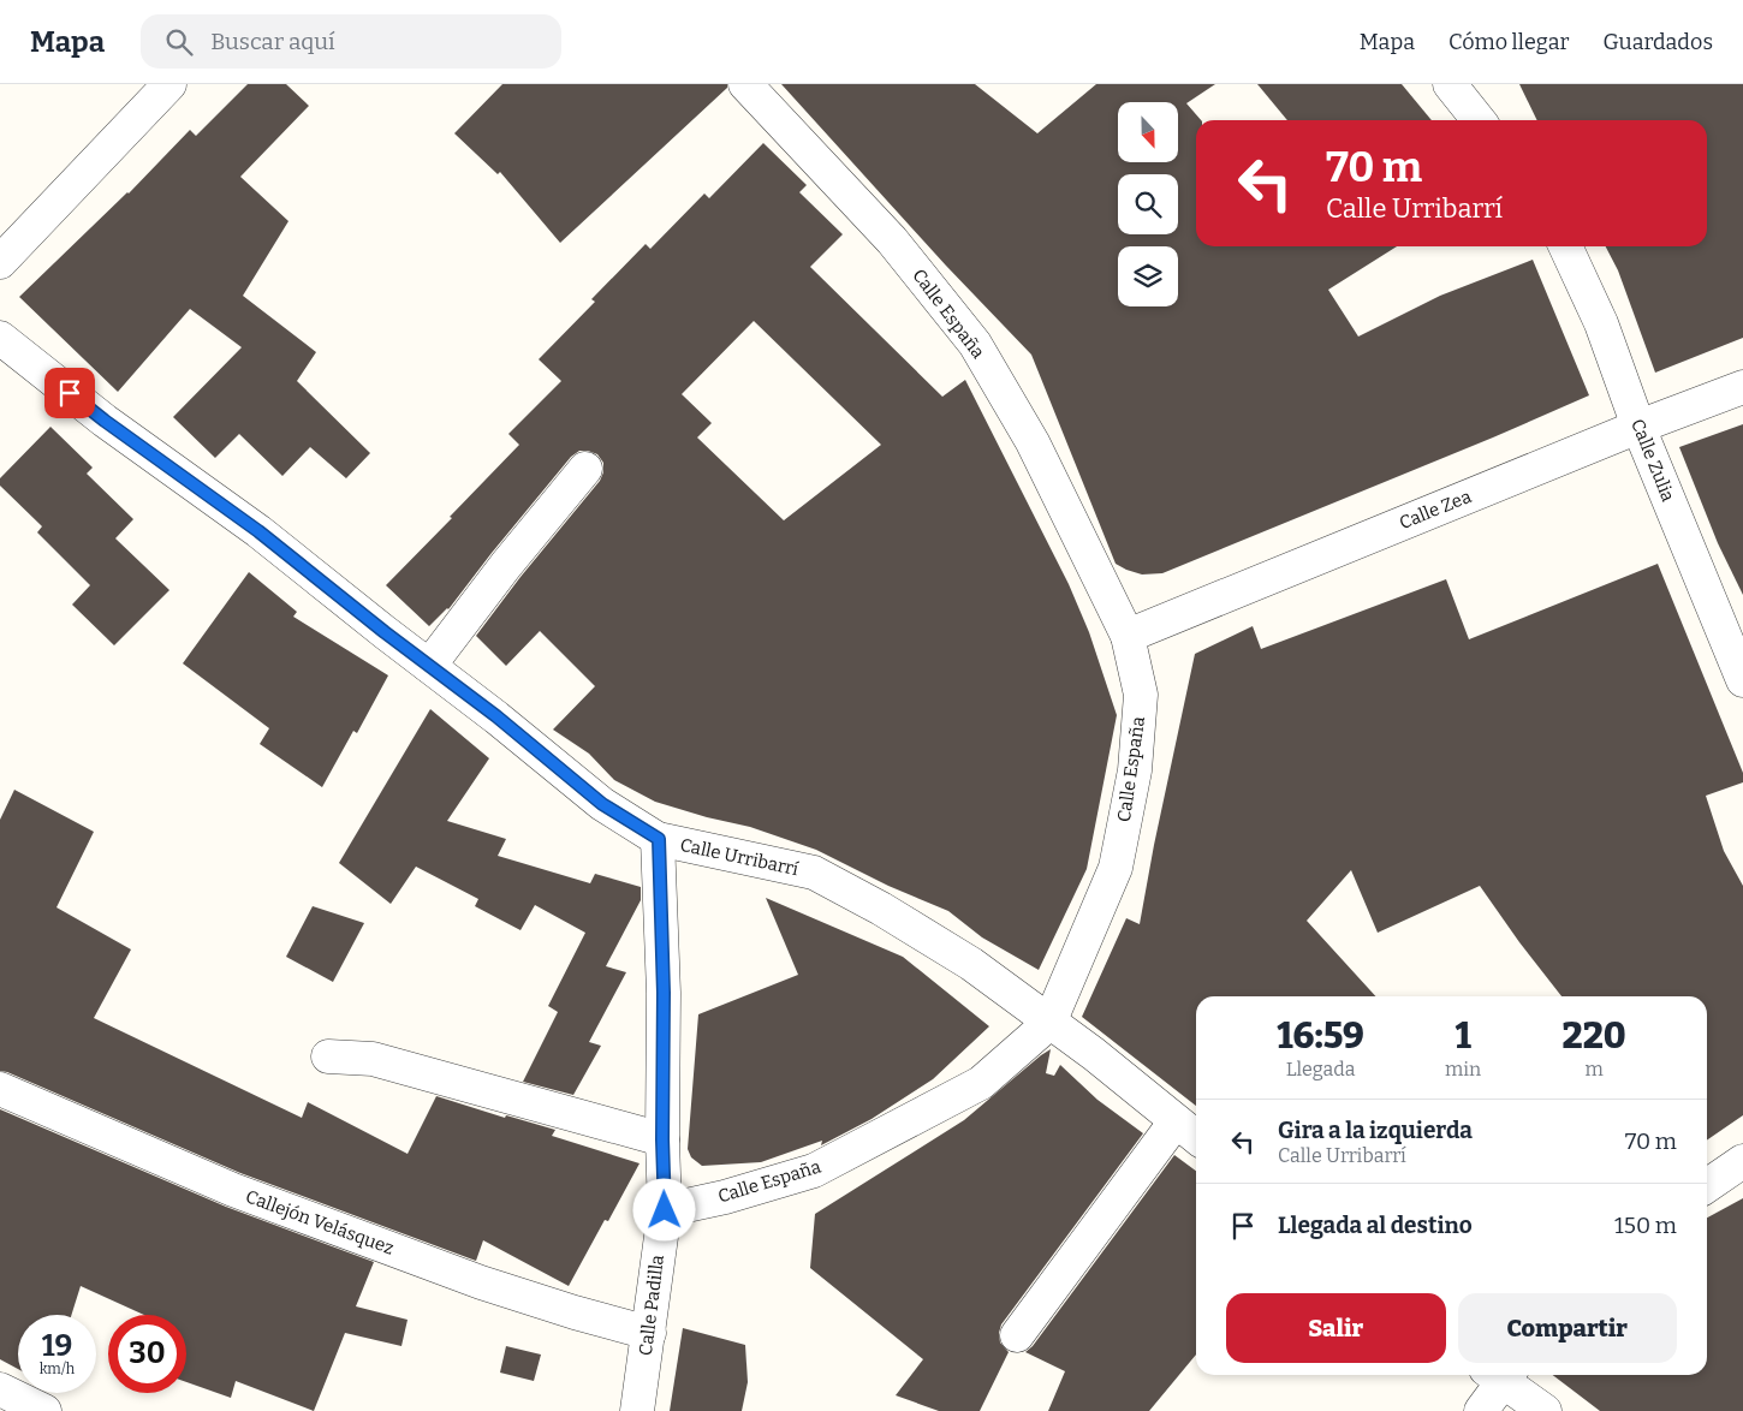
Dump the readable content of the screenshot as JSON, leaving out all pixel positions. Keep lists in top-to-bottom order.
{
  "streets": {
    "street": [
      "Calle España",
      "Calle Zulia",
      "Calle Zea",
      "Calle Urribarrí",
      "Callejón Velásquez",
      "Calle Padilla"
    ]
  },
  "crossings": [
    ["Calle España", "Calle Zea"],
    ["Calle España", "Calle Urribarrí"],
    ["Calle España", "Calle Padilla"],
    ["Calle Zulia", "Calle Zea"],
    ["Calle Urribarrí", "Calle Padilla"],
    ["Callejón Velásquez", "Calle Padilla"]
  ],
  "north": "bottom",
  "page": {
    "header": "Mapa",
    "search": "Buscar aquí",
    "nav": ["Mapa", "Cómo llegar", "Guardados"],
    "turn": ["70 m", "Calle Urribarrí"],
    "eta": [
      "16:59",
      "Llegada",
      "1",
      "min",
      "220",
      "m"
    ],
    "list": [
      {
        "name": "Gira a la izquierda",
        "note": "Calle Urribarrí",
        "value": "70 m"
      },
      {
        "name": "Llegada al destino",
        "value": "150 m"
      }
    ],
    "buttons": ["Salir", "Compartir"],
    "speed": "19 km/h",
    "limit": "30"
  }
}
